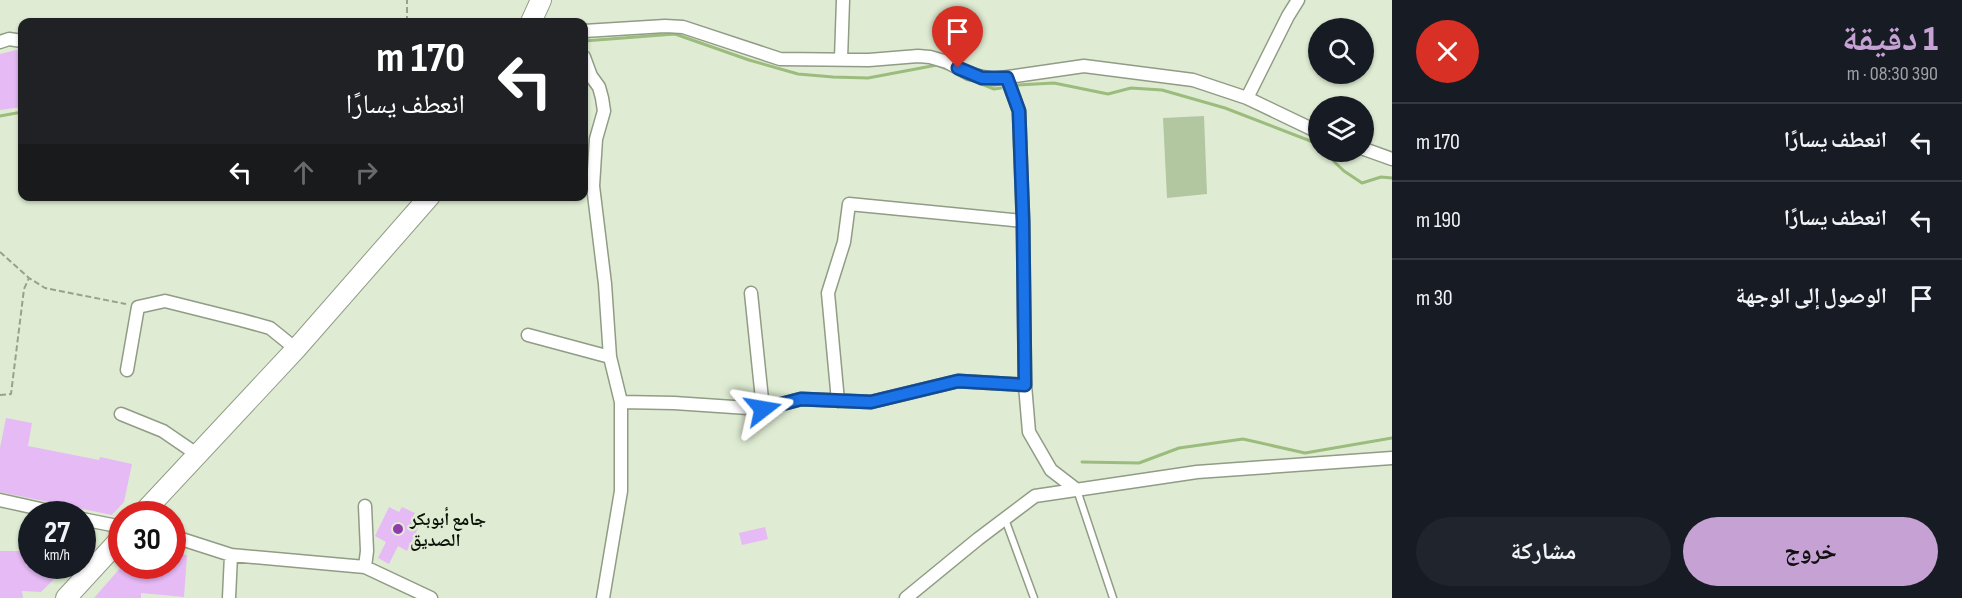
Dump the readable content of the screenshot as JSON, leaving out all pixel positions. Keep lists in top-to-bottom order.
{
  "places": ["جامع أبوبكر الصديق"],
  "page": {
    "heading": ["1 دقيقة", "390 m · 08:30"],
    "turn": ["170 m", "انعطف يسارًا"],
    "list": [
      {
        "name": "انعطف يسارًا",
        "value": "170 m"
      },
      {
        "name": "انعطف يسارًا",
        "value": "190 m"
      },
      {
        "name": "الوصول إلى الوجهة",
        "value": "30 m"
      }
    ],
    "speed": "27 km/h",
    "limit": "30",
    "buttons": ["خروج", "مشاركة"]
  }
}
